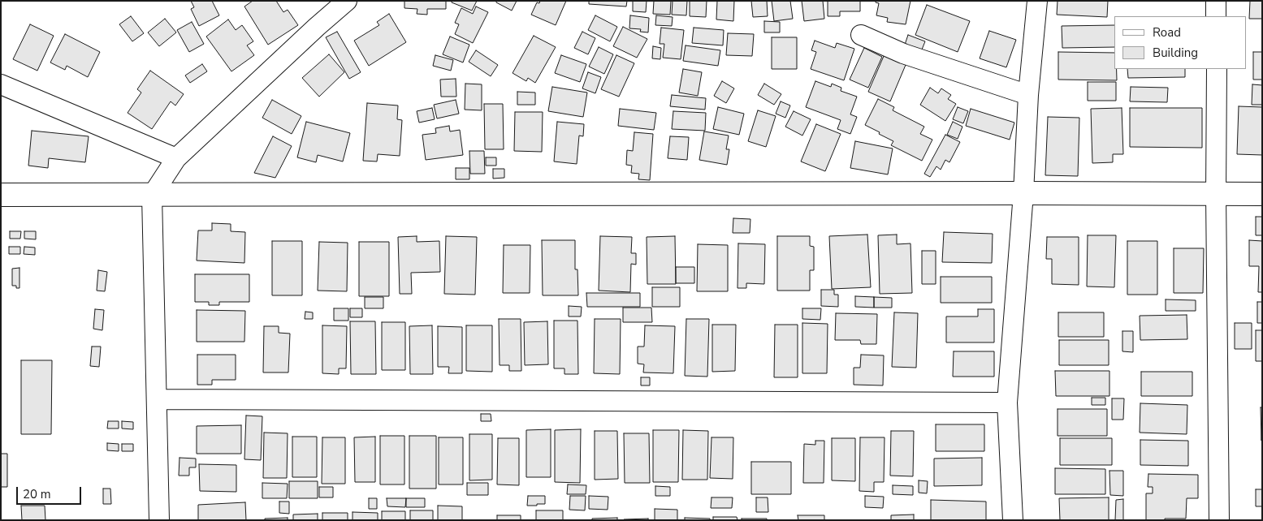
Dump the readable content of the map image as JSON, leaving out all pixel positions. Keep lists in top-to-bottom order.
{
  "legend": ["Road", "Building"],
  "scale_bar": "20 m"
}
